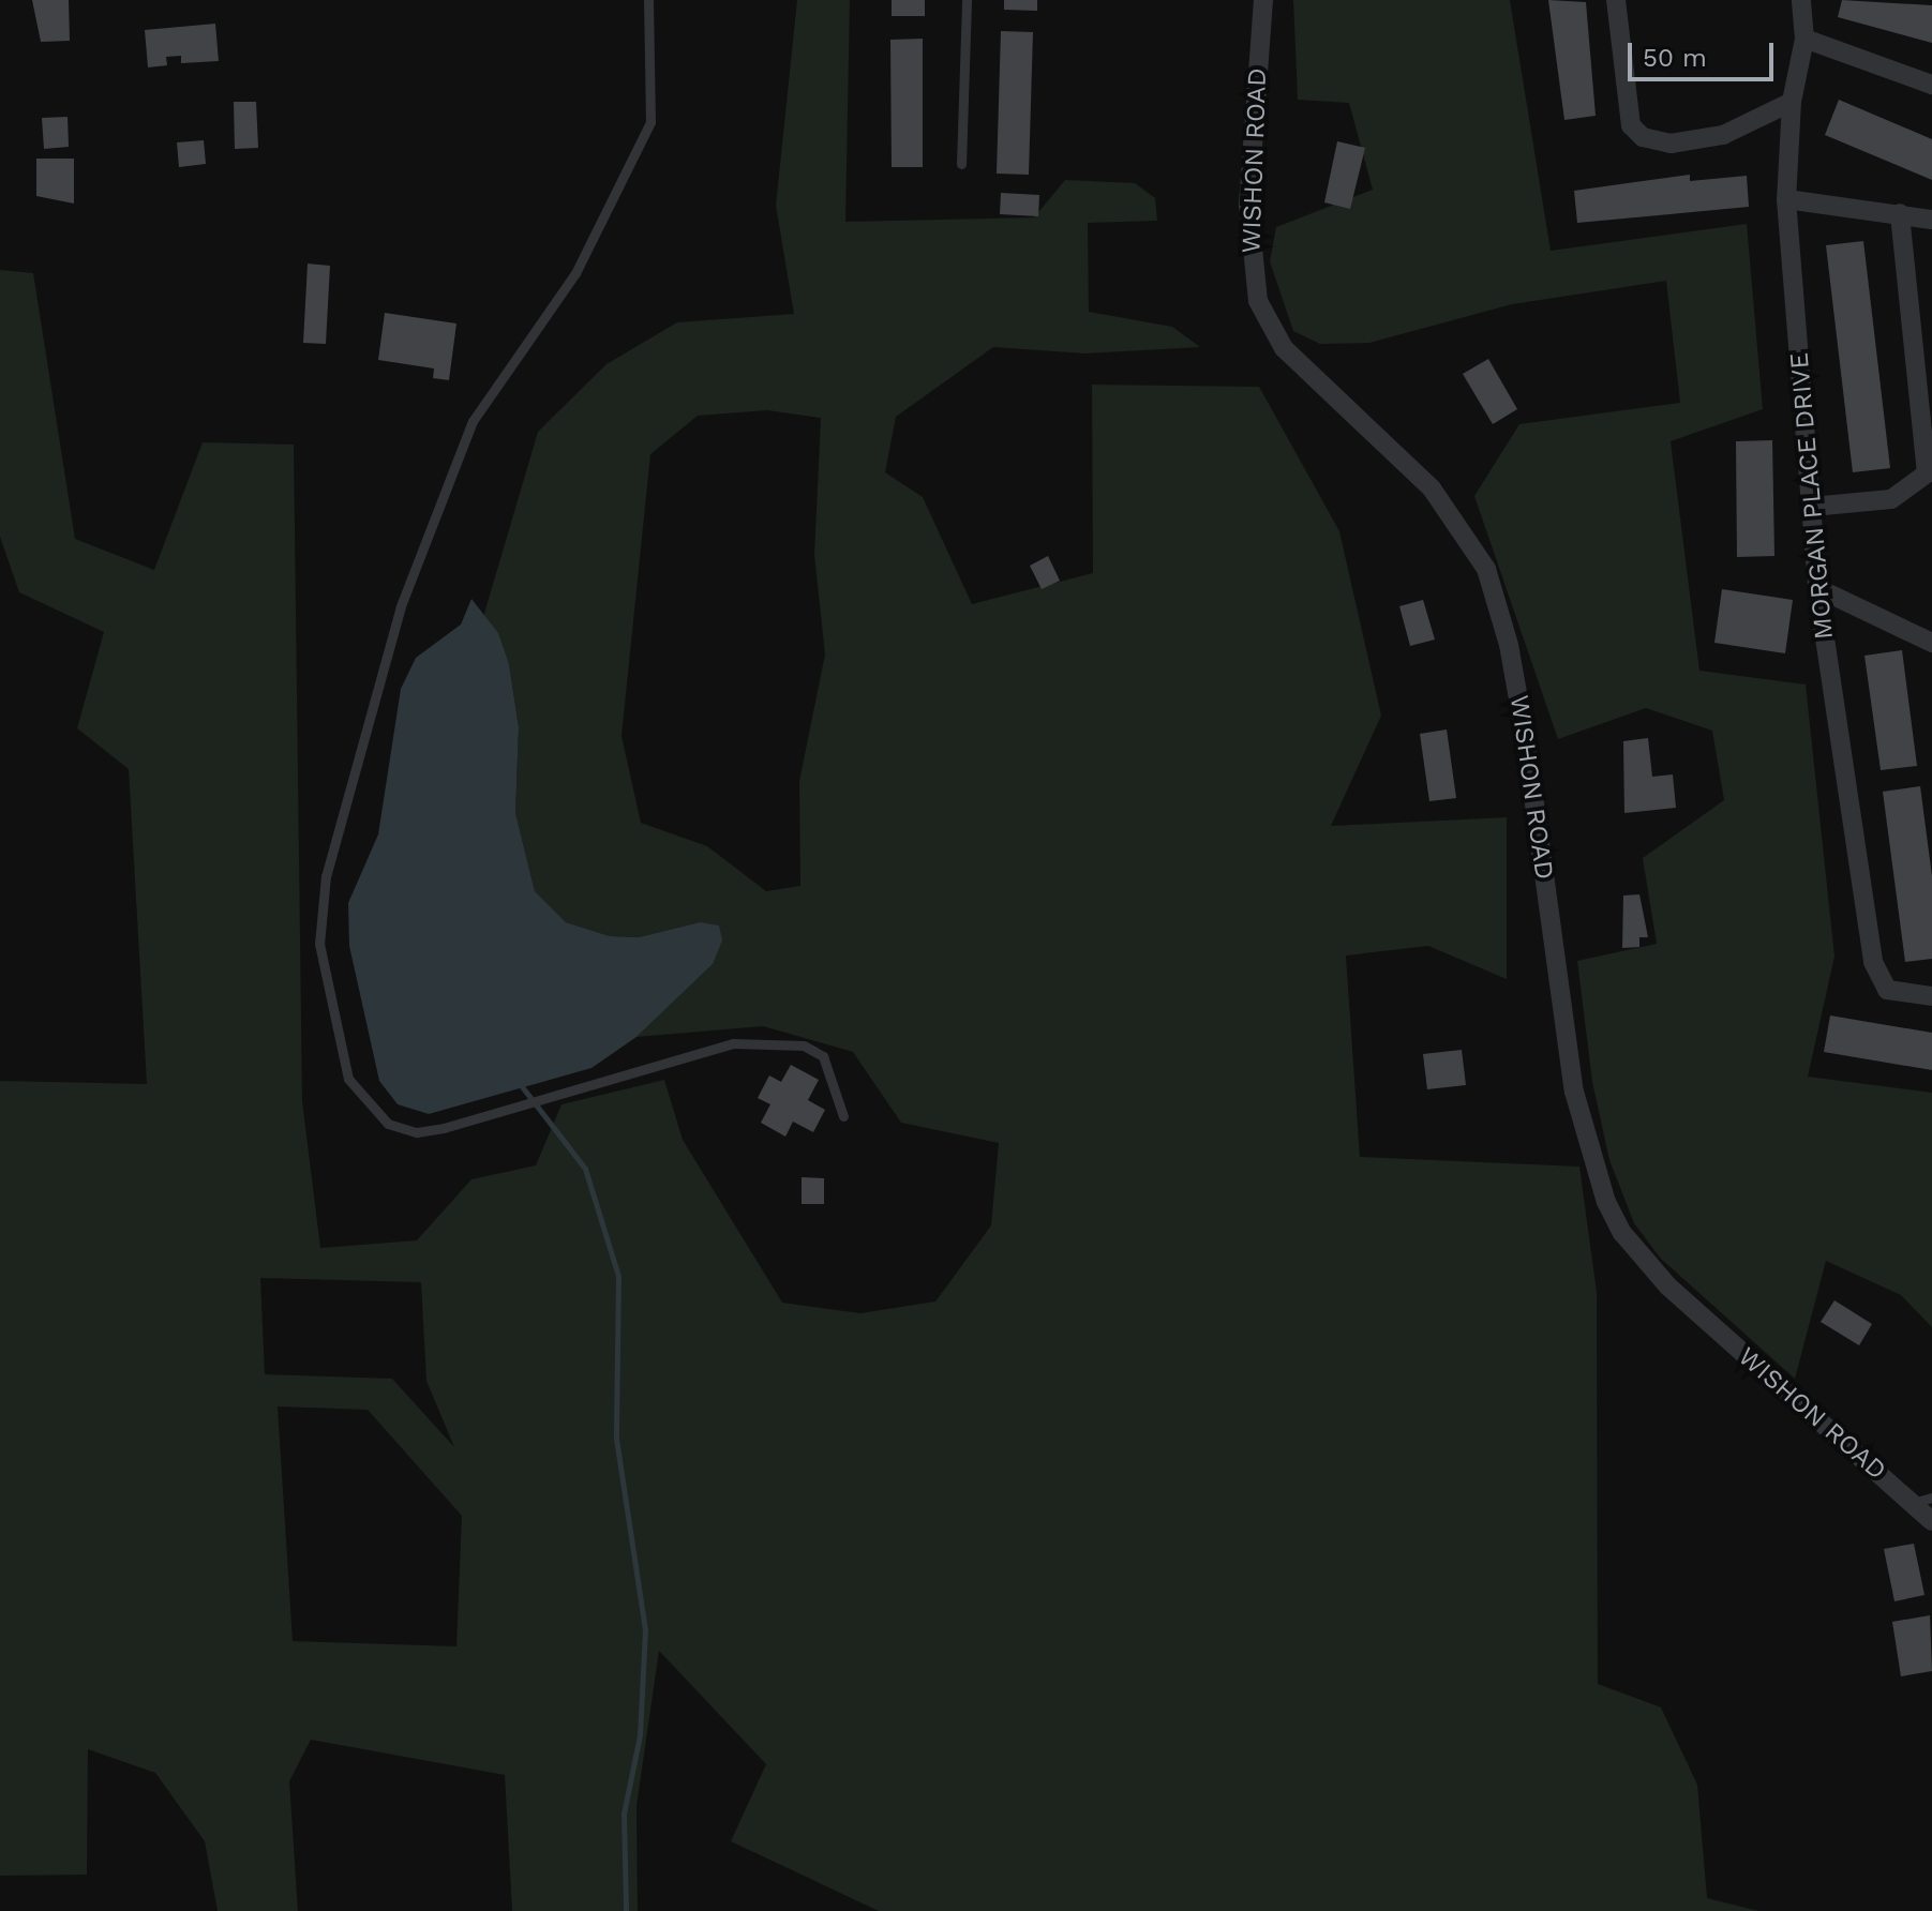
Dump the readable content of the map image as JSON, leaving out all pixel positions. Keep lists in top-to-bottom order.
{
  "streets": {
    "street": ["WISHON ROAD", "MORGAN PLACE DRIVE"]
  },
  "scale_bar": "50 m"
}
